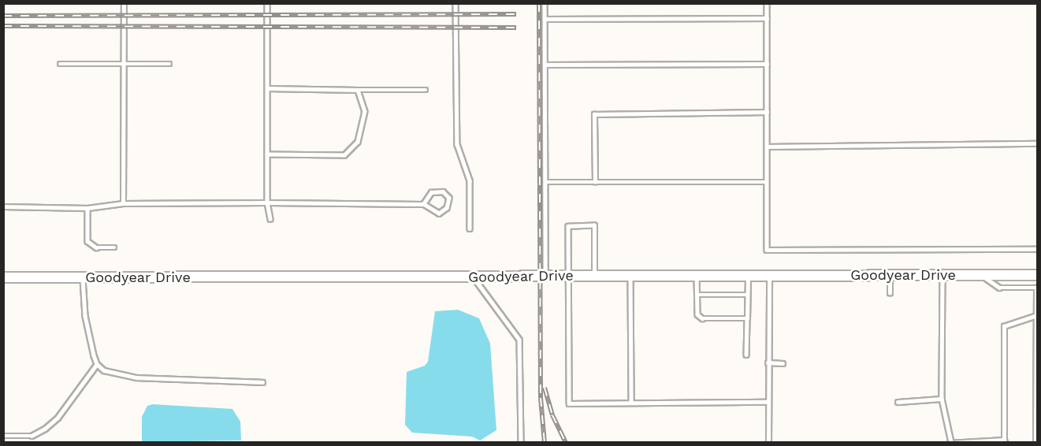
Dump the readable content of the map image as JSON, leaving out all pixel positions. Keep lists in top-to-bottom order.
{
  "streets": {
    "street": ["Goodyear Drive"]
  }
}
